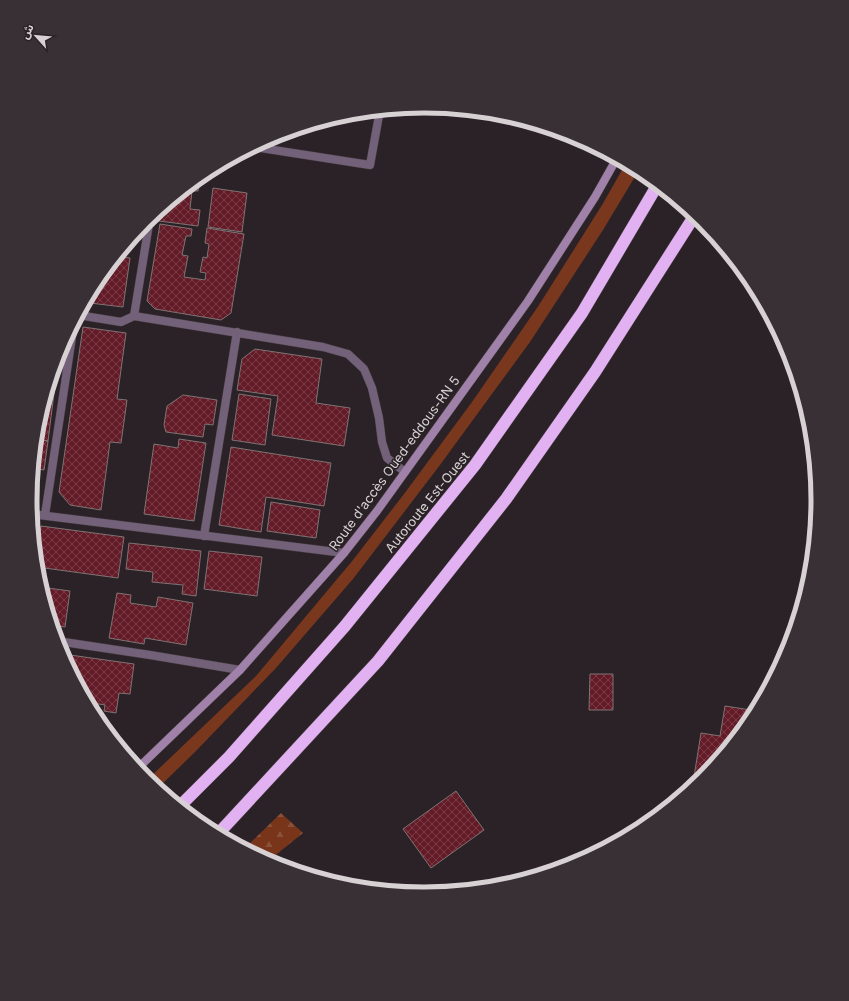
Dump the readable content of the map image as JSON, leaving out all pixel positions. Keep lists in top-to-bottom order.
{
  "streets": {
    "highway": ["Autoroute Est-Ouest"],
    "main road": ["Route d'accès Oued-eddous-RN 5"]
  },
  "north": "top left"
}
